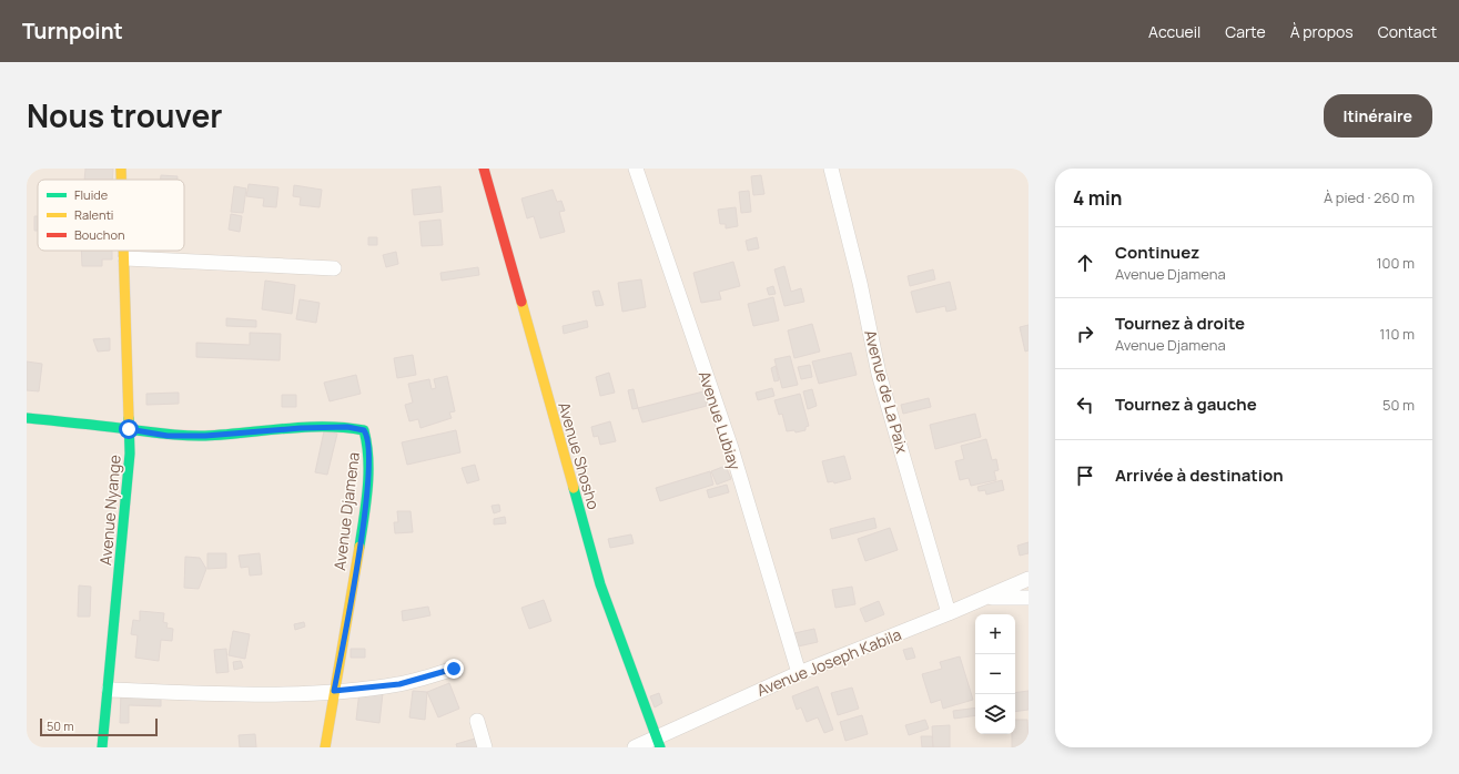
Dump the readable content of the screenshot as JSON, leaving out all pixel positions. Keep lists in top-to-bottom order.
{
  "streets": {
    "street": [
      "Avenue de La Paix",
      "Avenue Lubiay",
      "Avenue Shosho",
      "Avenue Nyange",
      "Avenue Djamena",
      "Avenue Joseph Kabila"
    ]
  },
  "crossings": [
    ["Avenue de La Paix", "Avenue Joseph Kabila"],
    ["Avenue Lubiay", "Avenue Joseph Kabila"],
    ["Avenue Shosho", "Avenue Joseph Kabila"],
    ["Avenue Nyange", "Avenue Djamena"]
  ],
  "legend": ["Fluide", "Ralenti", "Bouchon"],
  "scale_bar": "50 m",
  "page": {
    "header": "Turnpoint",
    "nav": [
      "Accueil",
      "Carte",
      "À propos",
      "Contact"
    ],
    "title": "Nous trouver",
    "buttons": "Itinéraire",
    "heading": ["4 min", "À pied · 260 m"],
    "list": [
      ["Continuez", "Avenue Djamena", "100 m"],
      ["Tournez à droite", "Avenue Djamena", "110 m"],
      ["Tournez à gauche", "50 m"],
      "Arrivée à destination"
    ],
    "map_buttons": ["+", "−"],
    "scale": "50 m"
  }
}
